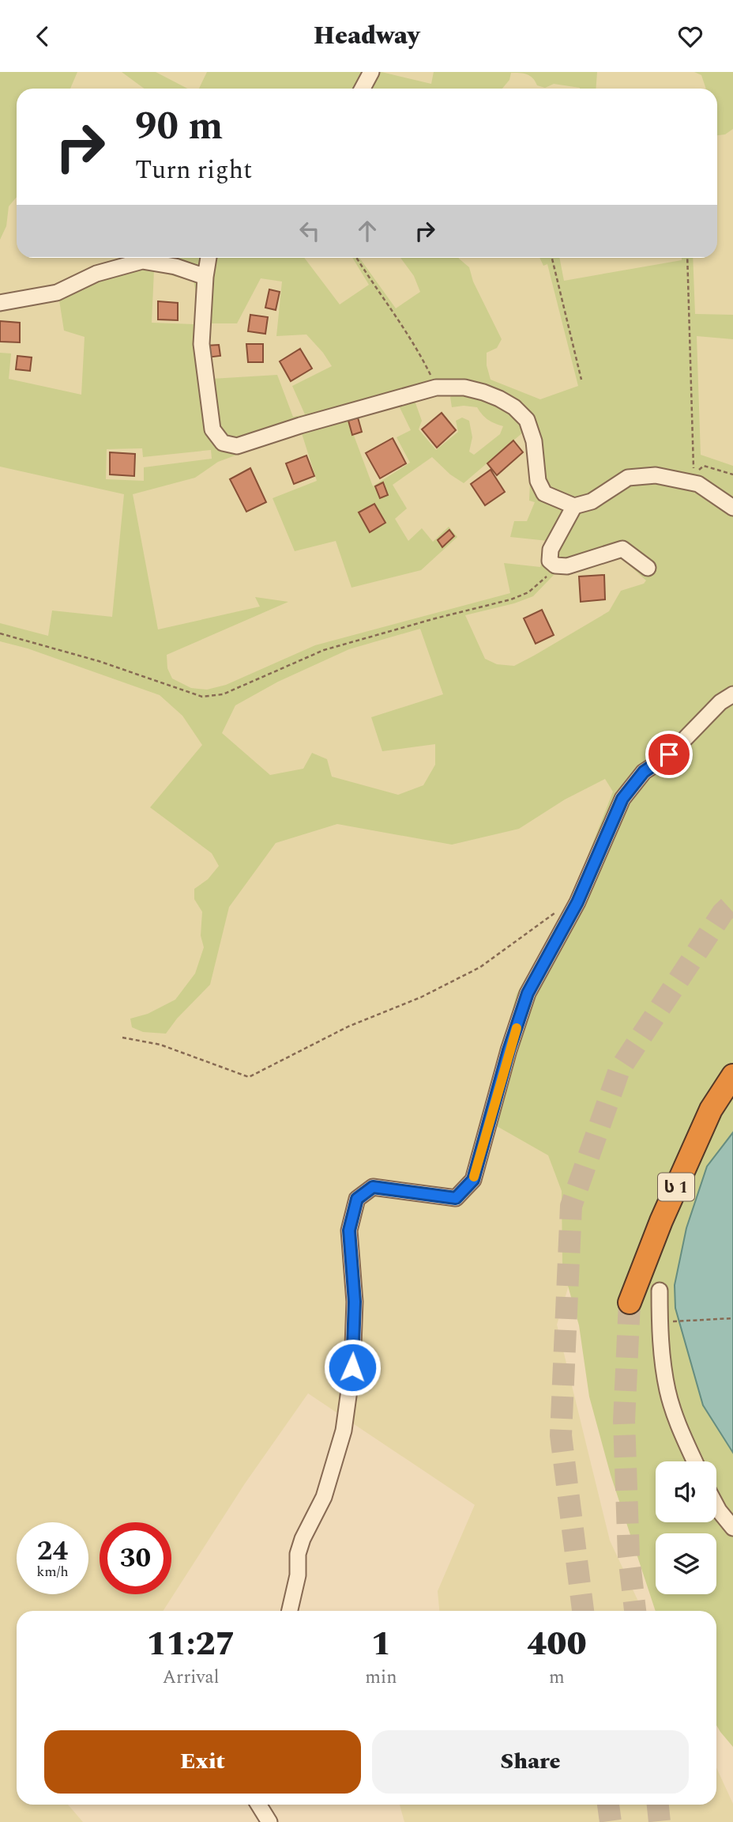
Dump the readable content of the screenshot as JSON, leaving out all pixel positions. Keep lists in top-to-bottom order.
{
  "streets": {
    "highway": ["ს 1"]
  },
  "page": {
    "header": "Headway",
    "turn": ["90 m", "Turn right"],
    "speed": "24 km/h",
    "limit": "30",
    "eta": [
      "11:27",
      "Arrival",
      "1",
      "min",
      "400",
      "m"
    ],
    "buttons": ["Exit", "Share"]
  }
}
